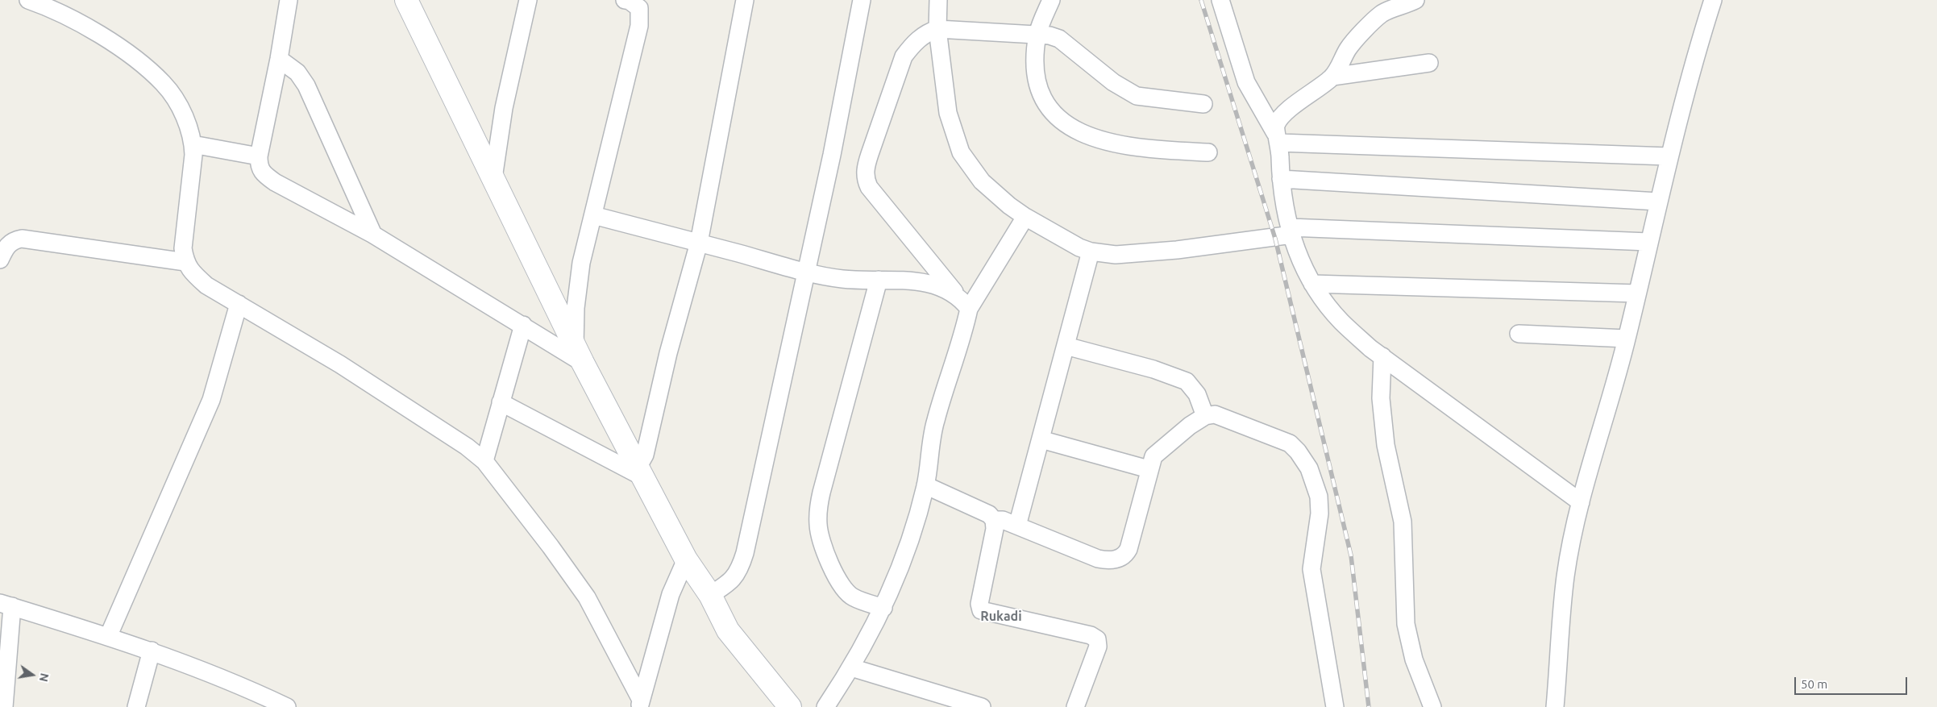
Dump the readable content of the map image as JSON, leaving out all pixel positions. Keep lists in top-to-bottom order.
{
  "districts": ["Rukadi"],
  "scale_bar": "50 m",
  "north": "right"
}
